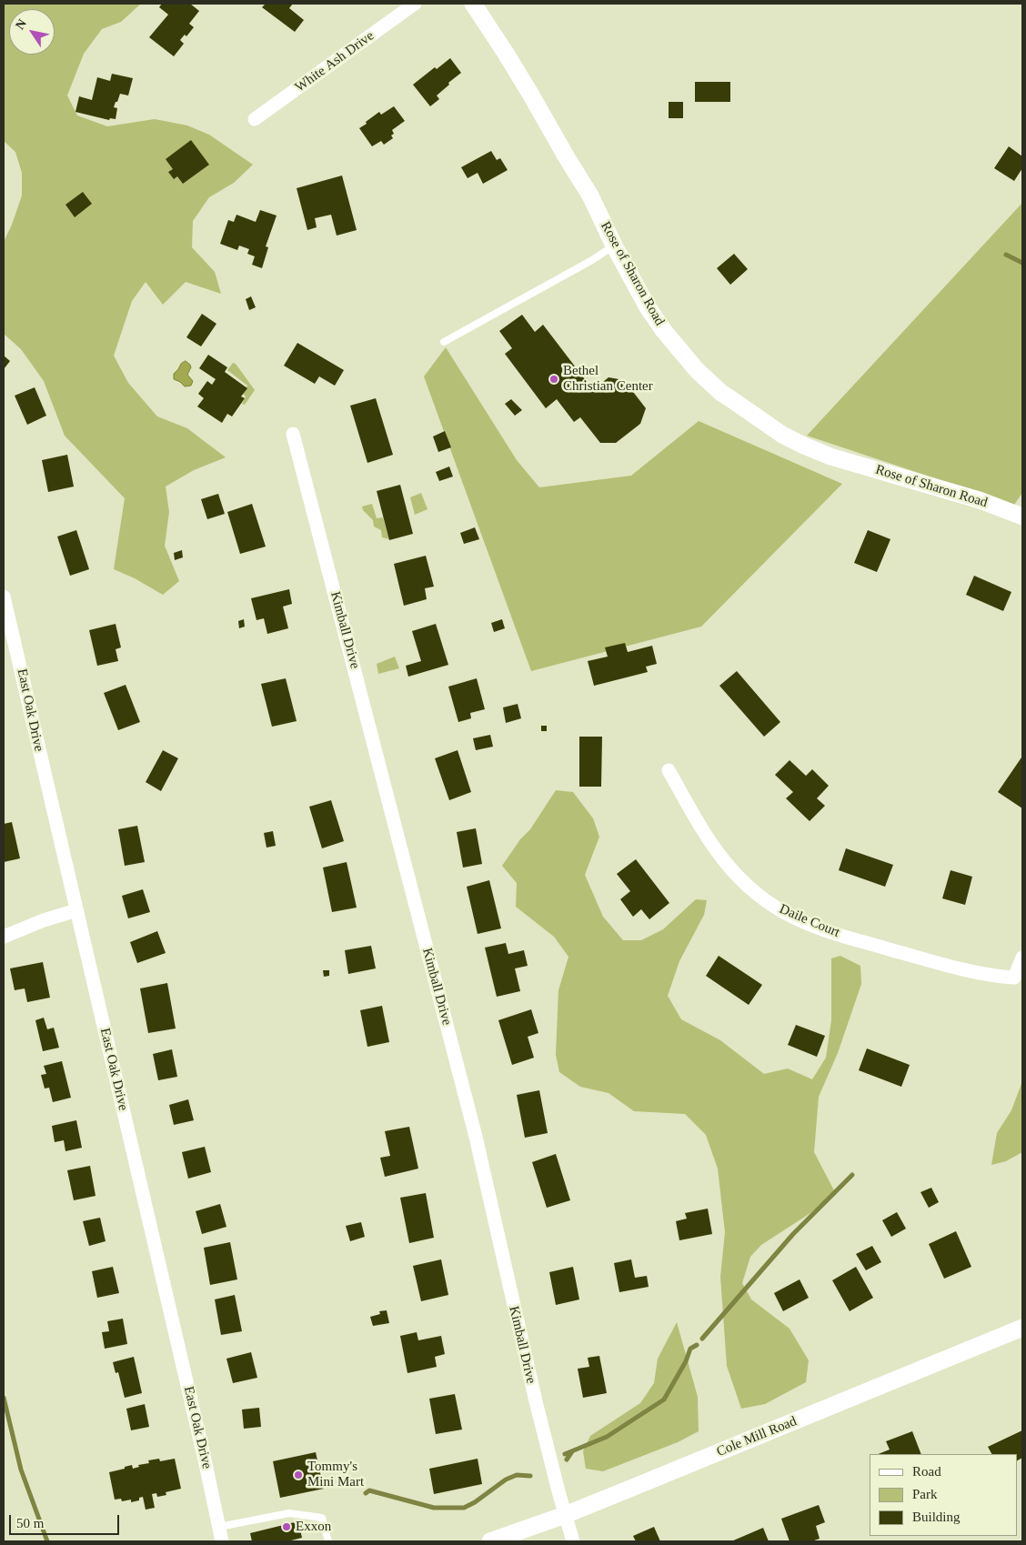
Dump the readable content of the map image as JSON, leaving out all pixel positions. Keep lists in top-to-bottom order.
{
  "streets": {
    "street": [
      "White Ash Drive",
      "Rose of Sharon Road",
      "Kimball Drive",
      "East Oak Drive",
      "Daile Court",
      "Cole Mill Road"
    ]
  },
  "crossings": [
    ["Kimball Drive", "Cole Mill Road"]
  ],
  "places": ["Bethel Christian Center", "Tommy's Mini Mart", "Exxon"],
  "legend": ["Road", "Park", "Building"],
  "scale_bar": "50 m",
  "north": "top left"
}
